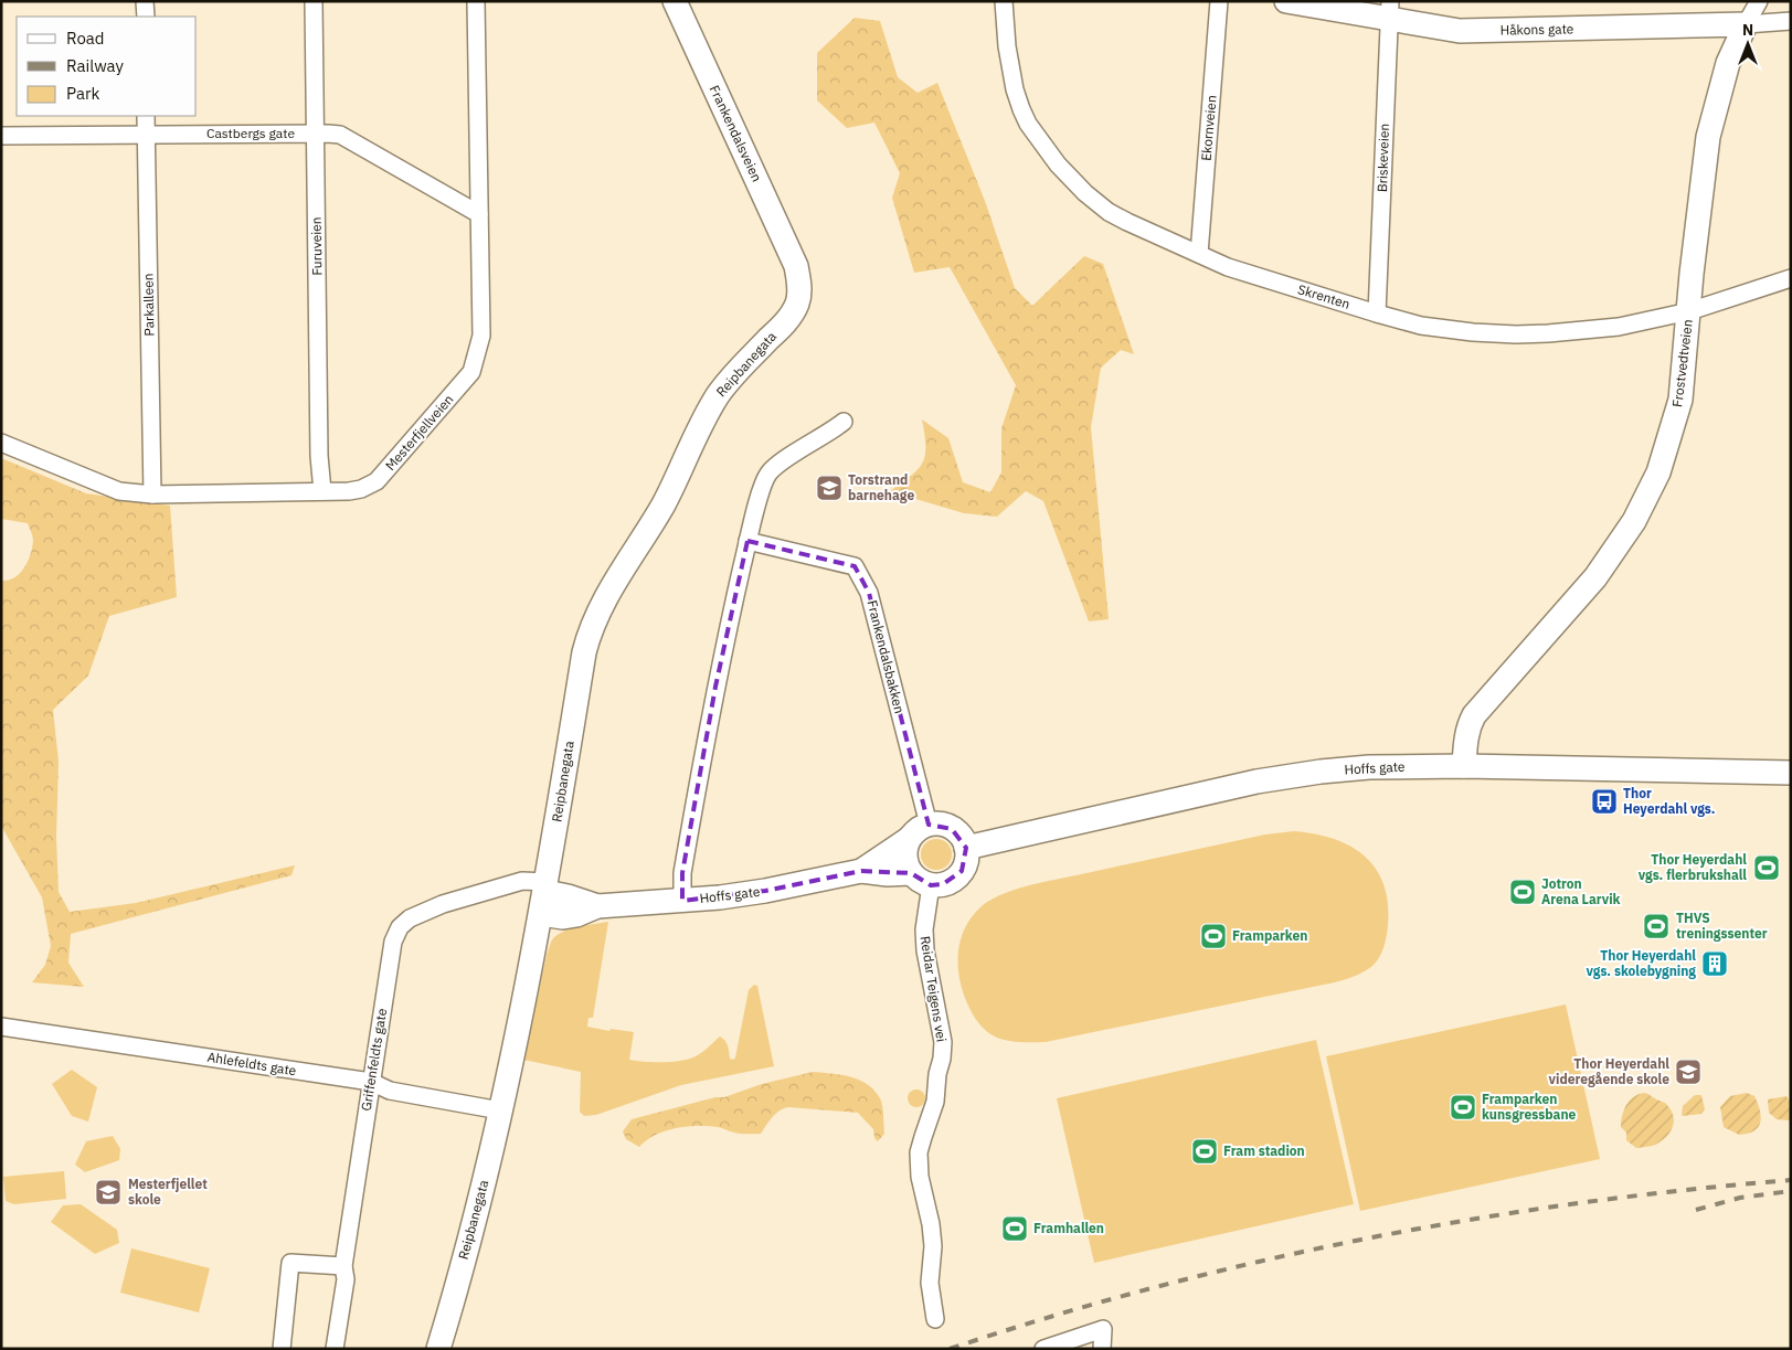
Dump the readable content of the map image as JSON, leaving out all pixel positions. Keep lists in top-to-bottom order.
{
  "streets": {
    "main road": [
      "Håkons gate",
      "Frankendalsveien",
      "Frostvedtveien",
      "Reipbanegata",
      "Hoffs gate"
    ],
    "street": [
      "Ekornveien",
      "Castbergs gate",
      "Briskeveien",
      "Furuveien",
      "Skrenten",
      "Parkalleen",
      "Mesterfjellveien",
      "Frankendalsbakken",
      "Reidar Teigens vei",
      "Griffenfeldts gate",
      "Ahlefeldts gate"
    ]
  },
  "crossings": [
    ["Håkons gate", "Briskeveien"],
    ["Håkons gate", "Frostvedtveien"],
    ["Ekornveien", "Skrenten"],
    ["Castbergs gate", "Furuveien"],
    ["Castbergs gate", "Parkalleen"],
    ["Castbergs gate", "Mesterfjellveien"],
    ["Frankendalsveien", "Reipbanegata"],
    ["Briskeveien", "Skrenten"],
    ["Furuveien", "Mesterfjellveien"],
    ["Skrenten", "Frostvedtveien"],
    ["Parkalleen", "Mesterfjellveien"],
    ["Frostvedtveien", "Hoffs gate"],
    ["Reipbanegata", "Hoffs gate"],
    ["Reipbanegata", "Griffenfeldts gate"],
    ["Reipbanegata", "Ahlefeldts gate"],
    ["Frankendalsbakken", "Hoffs gate"],
    ["Frankendalsbakken", "Reidar Teigens vei"],
    ["Hoffs gate", "Reidar Teigens vei"],
    ["Hoffs gate", "Griffenfeldts gate"],
    ["Griffenfeldts gate", "Ahlefeldts gate"]
  ],
  "places": {
    "school or university": ["Torstrand barnehage", "Thor Heyerdahl videregående skole", "Mesterfjellet skole"],
    "bus stop": ["Thor Heyerdahl vgs."],
    "sports": [
      "Thor Heyerdahl vgs. flerbrukshall",
      "Jotron Arena Larvik",
      "THVS treningssenter",
      "Framparken",
      "Framparken kunsgressbane",
      "Fram stadion",
      "Framhallen"
    ],
    "building": ["Thor Heyerdahl vgs. skolebygning"]
  },
  "legend": ["Road", "Railway", "Park"],
  "north": "top"
}
